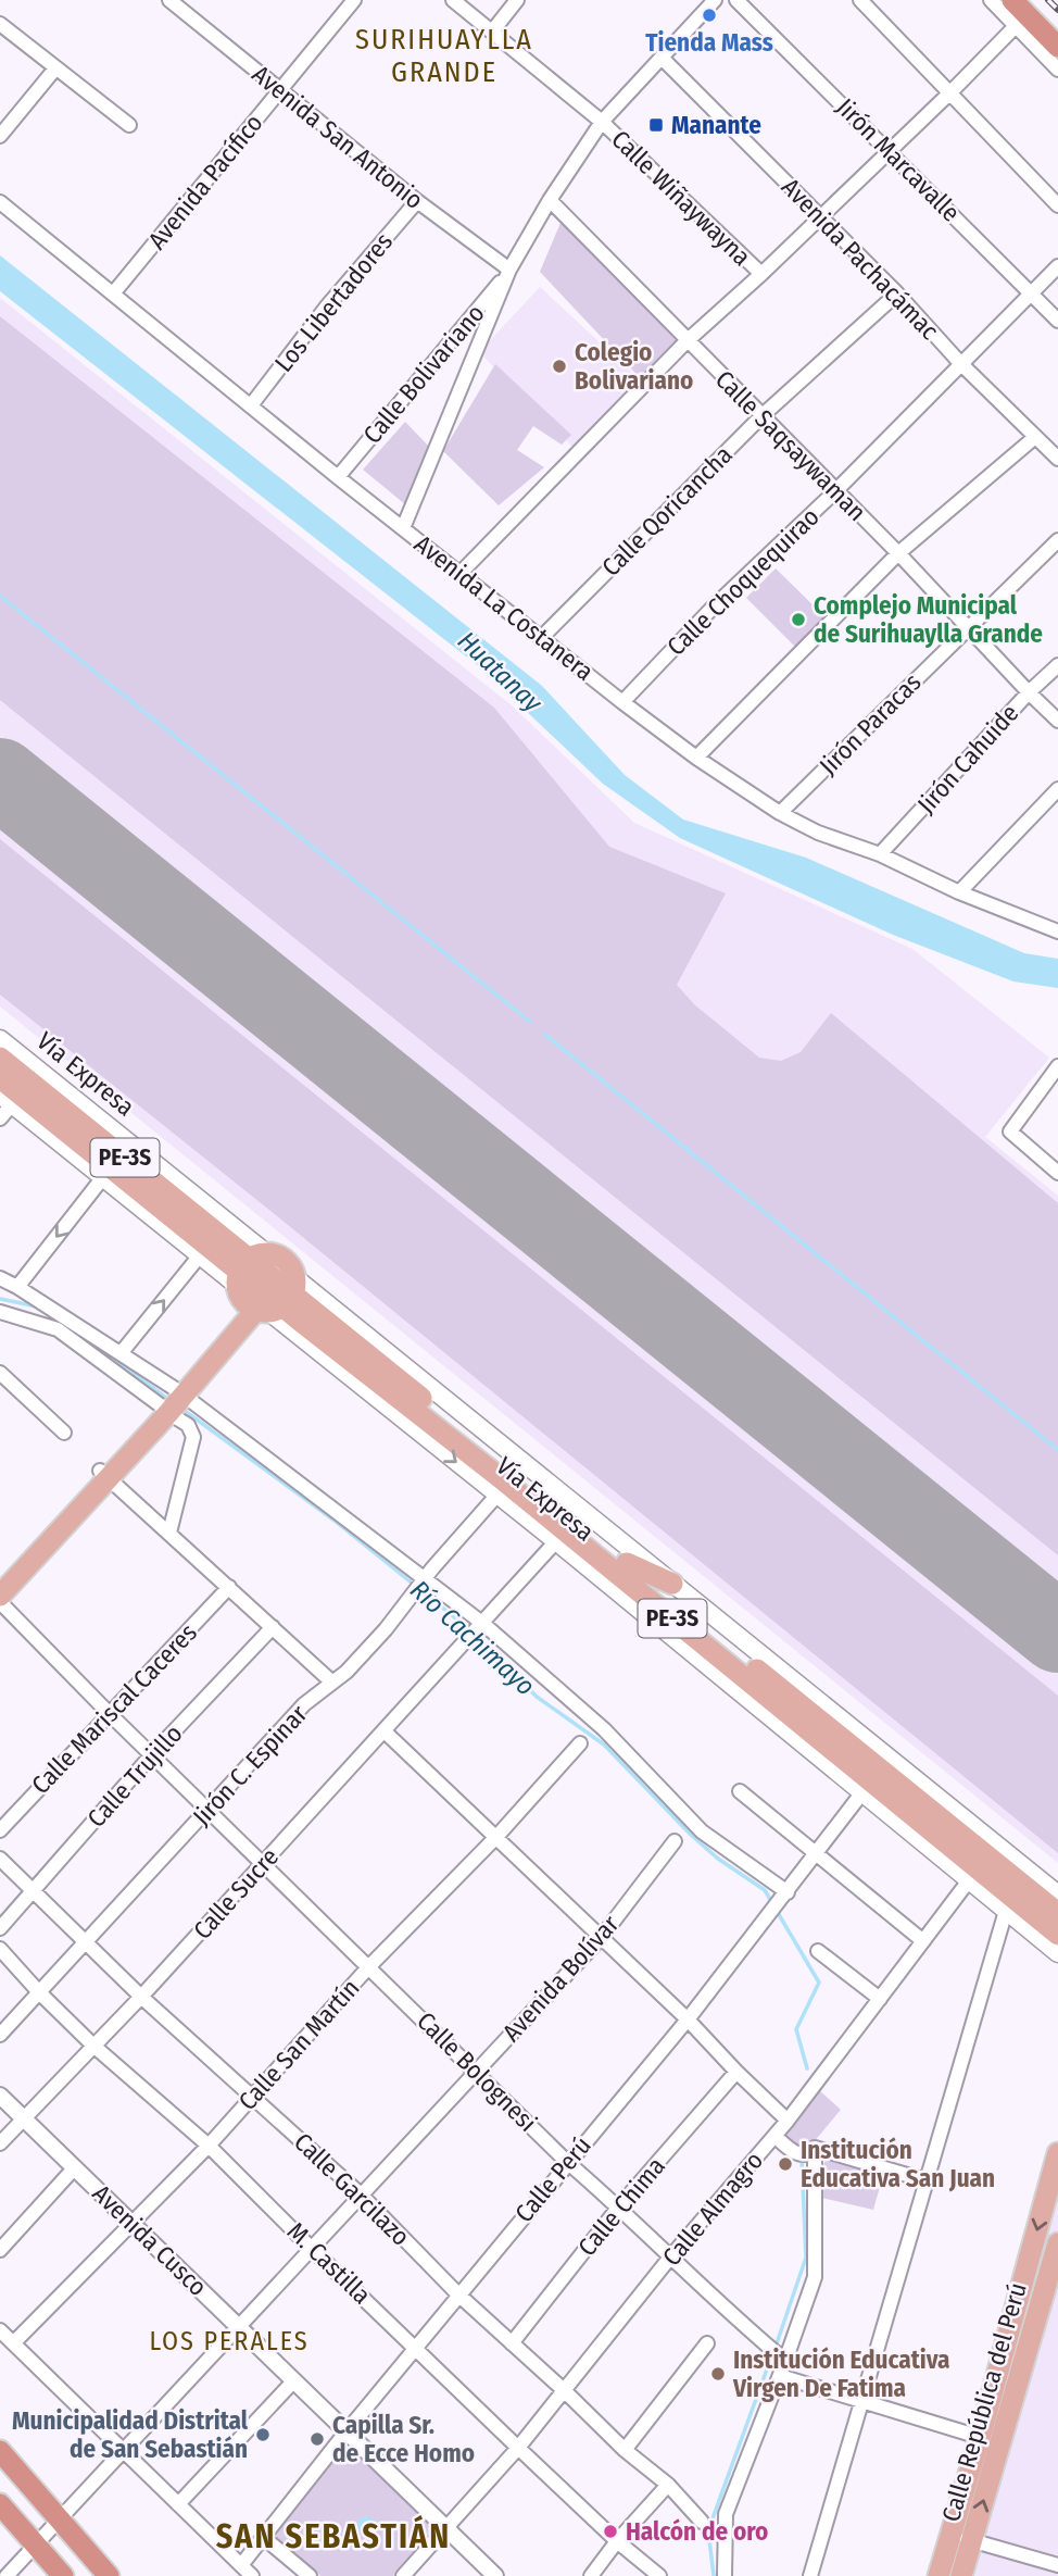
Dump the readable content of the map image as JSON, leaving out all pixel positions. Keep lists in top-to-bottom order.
{
  "streets": {
    "main road": ["Vía Expresa", "PE-3S", "Calle República del Perú"],
    "street": [
      "Avenida San Antonio",
      "Jirón Marcavalle",
      "Avenida Pacífico",
      "Calle Wiñaywayna",
      "Avenida Pachacámac",
      "Los Libertadores",
      "Calle Bolivariano",
      "Calle Saqsaywaman",
      "Calle Qoricancha",
      "Calle Choquequirao",
      "Avenida La Costanera",
      "Jirón Paracas",
      "Jirón Cahuide",
      "Calle Mariscal Caceres",
      "Jirón C. Espinar",
      "Calle Trujillo",
      "Calle Sucre",
      "Avenida Bolívar",
      "Calle San Martín",
      "Calle Bolognesi",
      "Calle Perú",
      "Calle Garcilazo",
      "Calle Chima",
      "Calle Almagro",
      "Avenida Cusco",
      "M. Castilla"
    ]
  },
  "crossings": [
    ["Avenida San Antonio", "Avenida Pacífico"],
    ["Avenida San Antonio", "Los Libertadores"],
    ["Avenida San Antonio", "Calle Bolivariano"],
    ["Jirón Marcavalle", "Calle Choquequirao"],
    ["Avenida Pacífico", "Avenida La Costanera"],
    ["Avenida Pachacámac", "Calle Qoricancha"],
    ["Avenida Pachacámac", "Calle Choquequirao"],
    ["Los Libertadores", "Avenida La Costanera"],
    ["Calle Bolivariano", "Avenida La Costanera"],
    ["Calle Saqsaywaman", "Calle Qoricancha"],
    ["Calle Saqsaywaman", "Calle Choquequirao"],
    ["Calle Saqsaywaman", "Jirón Paracas"],
    ["Calle Saqsaywaman", "Jirón Cahuide"],
    ["Calle Qoricancha", "Avenida La Costanera"],
    ["Calle Choquequirao", "Avenida La Costanera"],
    ["Avenida La Costanera", "Jirón Paracas"],
    ["Avenida La Costanera", "Jirón Cahuide"],
    ["Vía Expresa", "Jirón C. Espinar"],
    ["Vía Expresa", "Calle Sucre"],
    ["Vía Expresa", "Calle Perú"],
    ["Vía Expresa", "Calle Almagro"],
    ["Calle Mariscal Caceres", "Calle Bolognesi"],
    ["Jirón C. Espinar", "Calle Bolognesi"],
    ["Jirón C. Espinar", "Calle Garcilazo"],
    ["Jirón C. Espinar", "M. Castilla"],
    ["Calle Trujillo", "Calle Bolognesi"],
    ["Calle Trujillo", "Calle Garcilazo"],
    ["Calle Sucre", "Calle Bolognesi"],
    ["Calle Sucre", "Calle Garcilazo"],
    ["Calle Sucre", "Avenida Cusco"],
    ["Calle Sucre", "M. Castilla"],
    ["Avenida Bolívar", "Calle Bolognesi"],
    ["Avenida Bolívar", "Calle Garcilazo"],
    ["Avenida Bolívar", "Avenida Cusco"],
    ["Avenida Bolívar", "M. Castilla"],
    ["Calle San Martín", "Calle Bolognesi"],
    ["Calle San Martín", "Calle Garcilazo"],
    ["Calle San Martín", "Avenida Cusco"],
    ["Calle San Martín", "M. Castilla"],
    ["Calle Bolognesi", "Calle Perú"],
    ["Calle Bolognesi", "Calle Chima"],
    ["Calle Bolognesi", "Calle Almagro"],
    ["Calle Perú", "Calle Garcilazo"],
    ["Calle Perú", "Avenida Cusco"],
    ["Calle Perú", "M. Castilla"],
    ["Calle Garcilazo", "Calle Chima"],
    ["Calle Garcilazo", "Calle Almagro"],
    ["Calle Almagro", "Avenida Cusco"],
    ["Calle Almagro", "M. Castilla"]
  ],
  "districts": ["SURIHUAYLLA GRANDE", "LOS PERALES", "SAN SEBASTIÁN"],
  "water": ["Huatanay", "Río Cachimayo"],
  "places": {
    "other": [
      "Tienda Mass",
      "Colegio Bolivariano",
      "Complejo Municipal de Surihuaylla Grande",
      "Institución Educativa San Juan",
      "Institución Educativa Virgen De Fatima",
      "Municipalidad Distrital de San Sebastián",
      "Capilla Sr. de Ecce Homo",
      "Halcón de oro"
    ],
    "transit": ["Manante"]
  }
}
